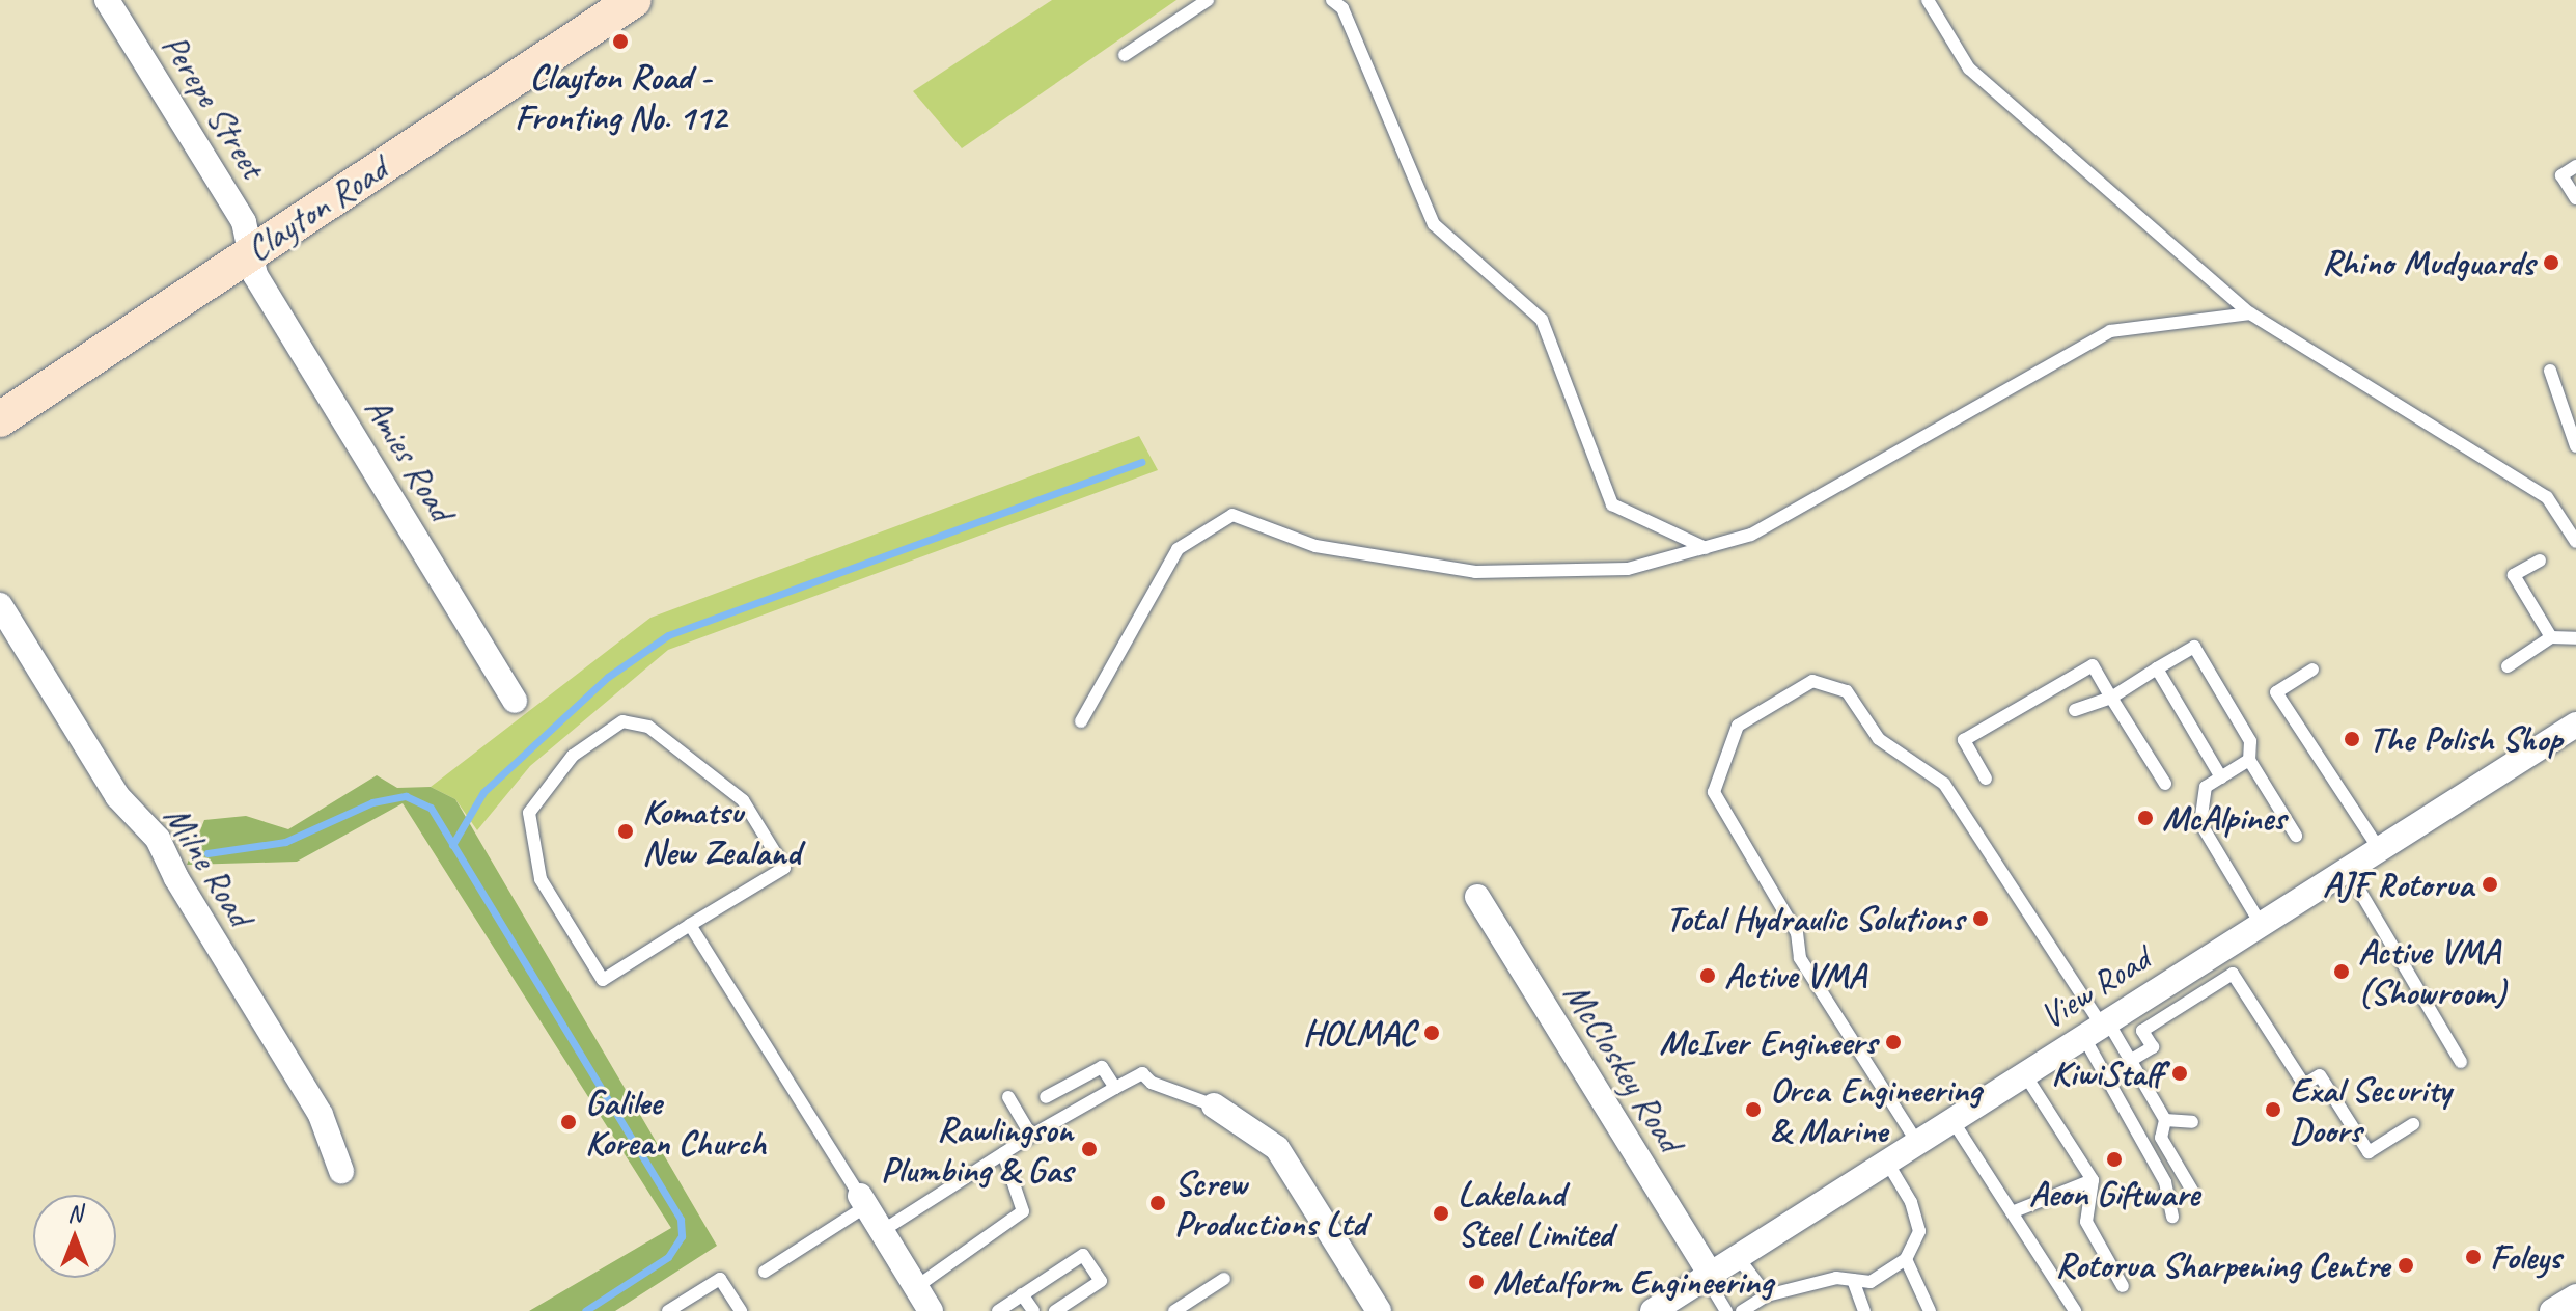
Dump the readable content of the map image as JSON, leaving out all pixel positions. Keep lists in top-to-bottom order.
{
  "streets": {
    "main road": ["Clayton Road"],
    "street": [
      "Perepe Street",
      "Amies Road",
      "Milne Road",
      "View Road",
      "McCloskey Road"
    ]
  },
  "crossings": [
    ["Perepe Street", "Clayton Road"],
    ["Perepe Street", "Amies Road"],
    ["Clayton Road", "Amies Road"],
    ["View Road", "McCloskey Road"]
  ],
  "places": [
    "Clayton Road - Fronting No. 112",
    "Rhino Mudguards",
    "The Polish Shop",
    "McAlpines",
    "Komatsu New Zealand",
    "AJF Rotorua",
    "Total Hydraulic Solutions",
    "Active VMA (Showroom)",
    "Active VMA",
    "HOLMAC",
    "McIver Engineers",
    "KiwiStaff",
    "Orca Engineering & Marine",
    "Exal Security Doors",
    "Galilee Korean Church",
    "Rawlingson Plumbing & Gas",
    "Aeon Giftware",
    "Screw Productions Ltd",
    "Lakeland Steel Limited",
    "Foleys",
    "Rotorua Sharpening Centre",
    "Metalform Engineering"
  ],
  "north": "top"
}
